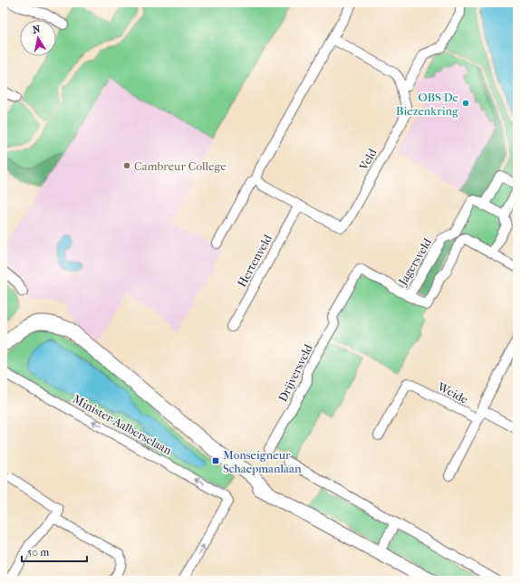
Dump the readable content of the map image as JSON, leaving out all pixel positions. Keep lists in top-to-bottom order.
{
  "streets": {
    "street": [
      "Veld",
      "Hertenveld",
      "Jagersveld",
      "Drijversveld",
      "Weide",
      "Minister Aalberselaan"
    ]
  },
  "crossings": [
    ["Veld", "Hertenveld"],
    ["Jagersveld", "Drijversveld"]
  ],
  "places": {
    "other": ["OBS De Biezenkring", "Cambreur College"],
    "transit": ["Monseigneur Schaepmanlaan"]
  },
  "scale_bar": "50 m",
  "north": "top"
}
